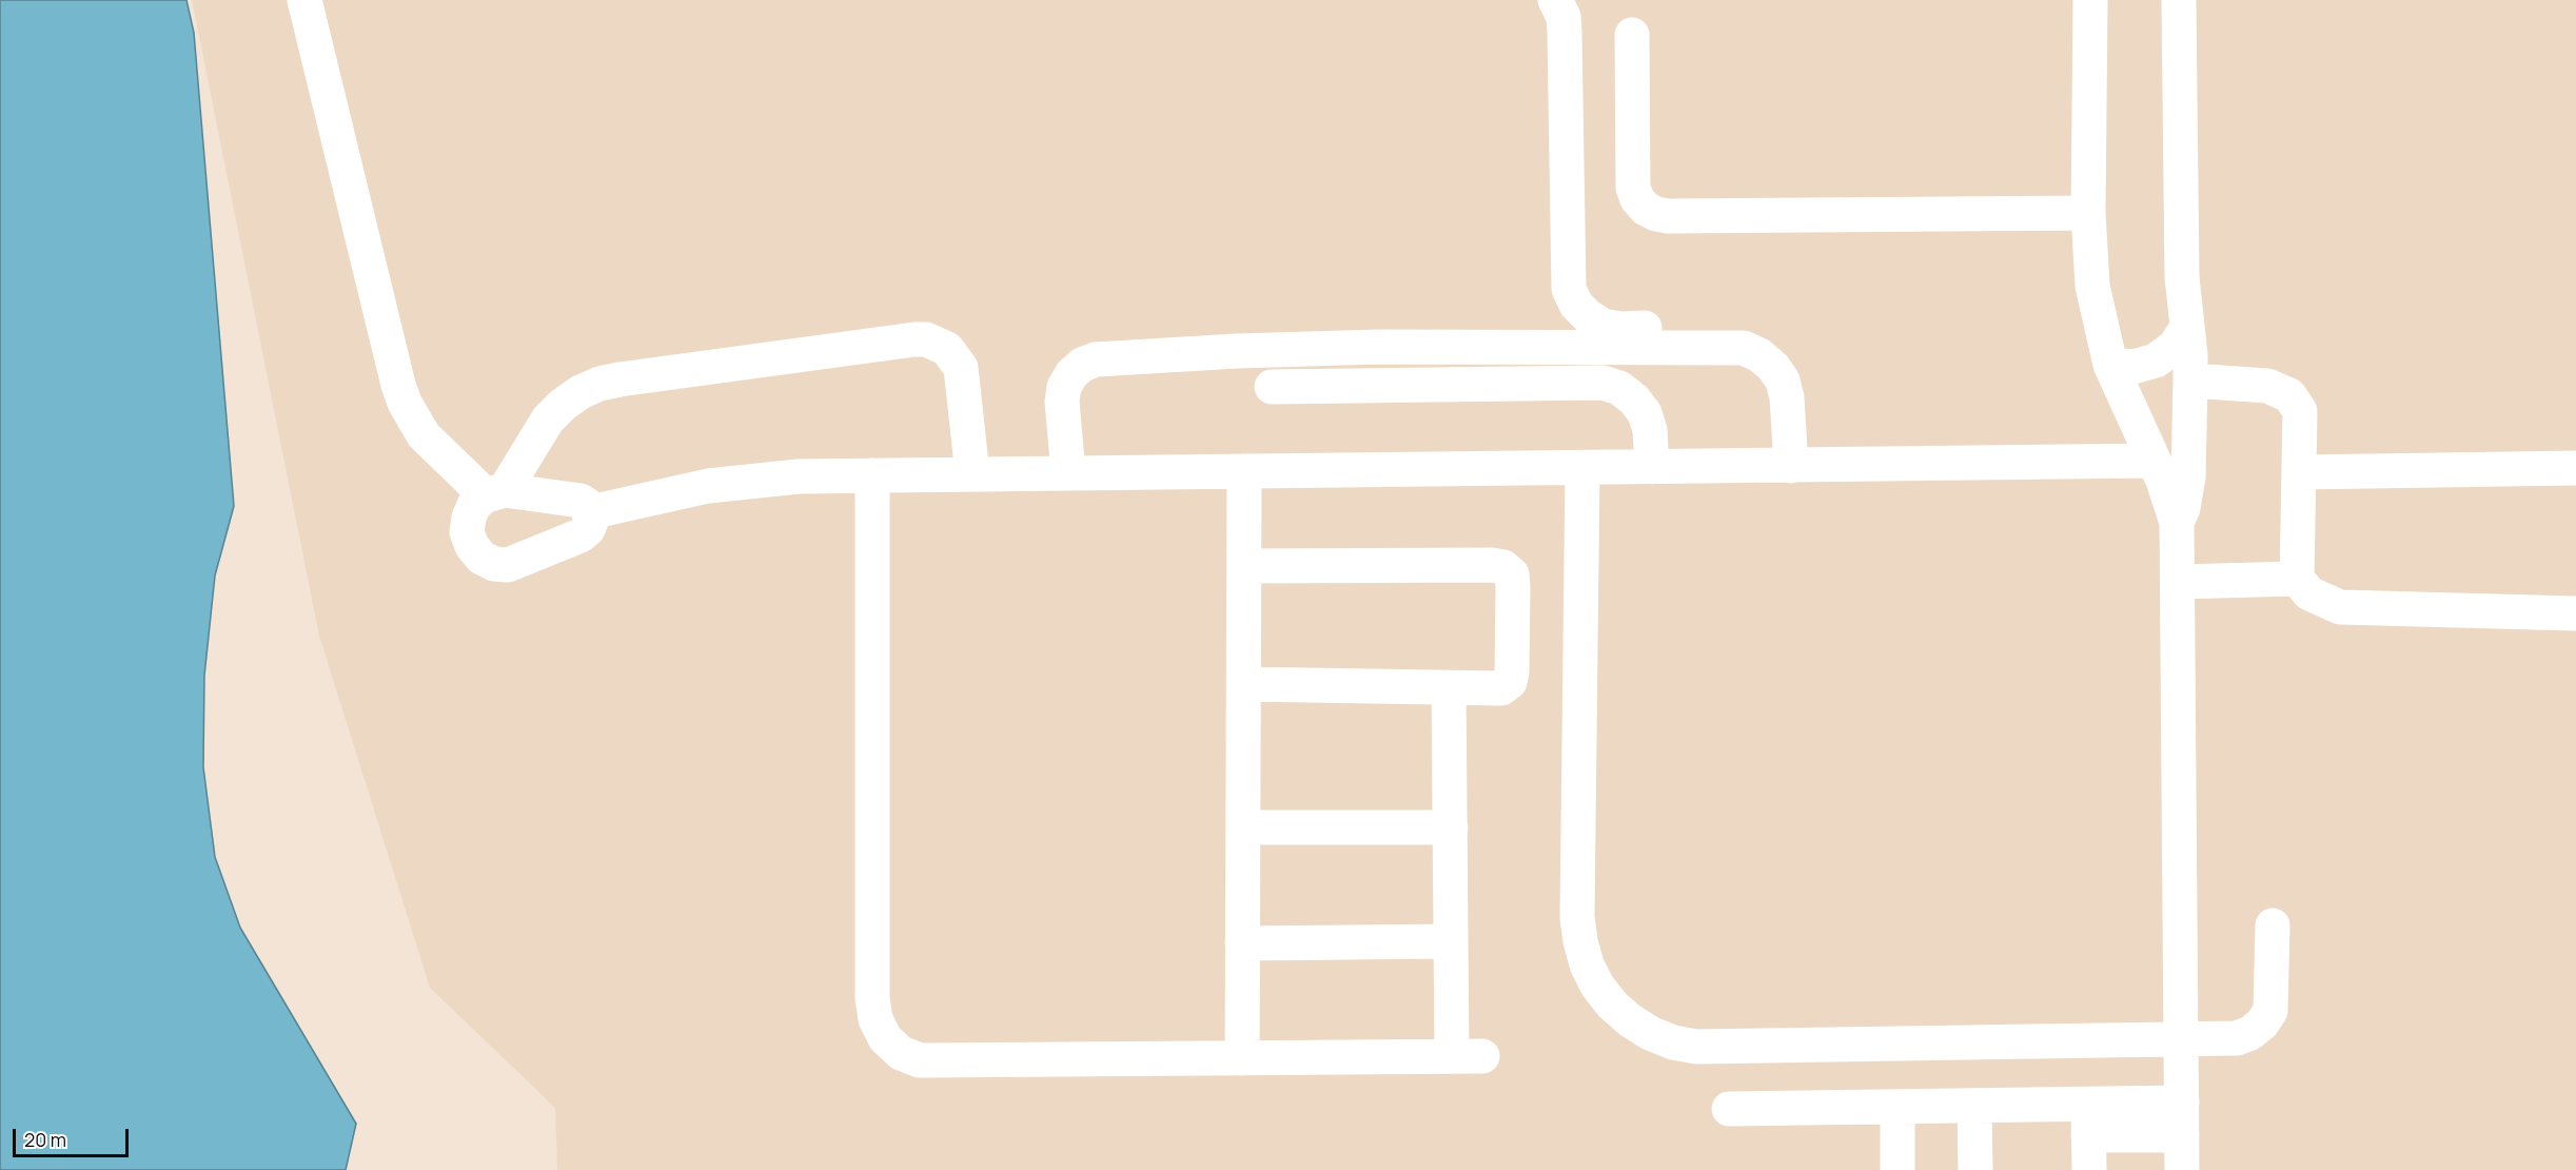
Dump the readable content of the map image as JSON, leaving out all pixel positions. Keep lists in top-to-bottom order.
{
  "scale_bar": "20 m"
}
